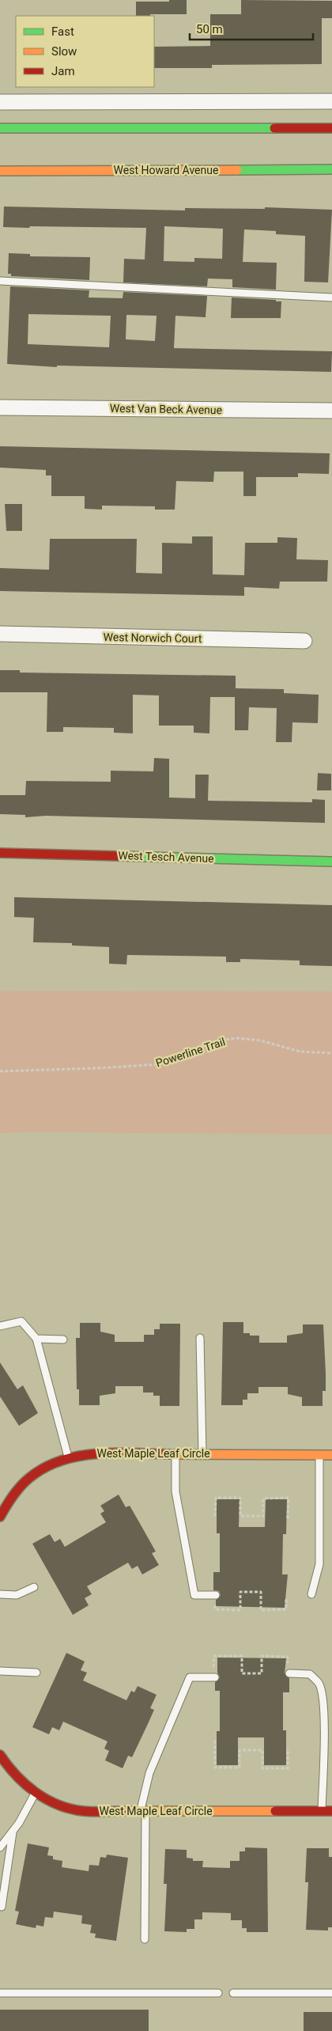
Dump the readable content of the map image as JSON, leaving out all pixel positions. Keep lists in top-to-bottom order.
{
  "streets": {
    "street": [
      "West Howard Avenue",
      "West Van Beck Avenue",
      "West Norwich Court",
      "West Tesch Avenue",
      "West Maple Leaf Circle"
    ],
    "path": ["Powerline Trail"]
  },
  "legend": ["Fast", "Slow", "Jam"],
  "scale_bar": "50 m"
}
